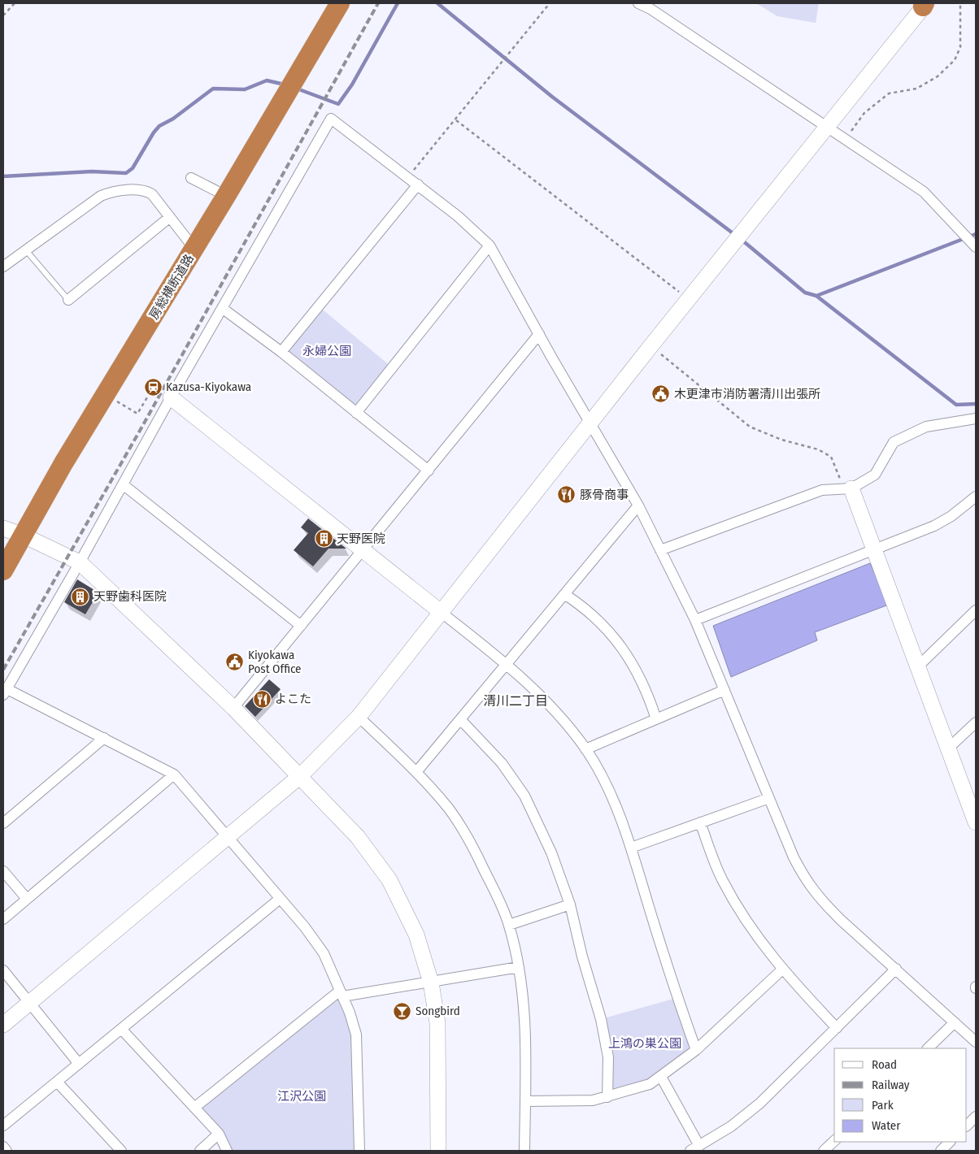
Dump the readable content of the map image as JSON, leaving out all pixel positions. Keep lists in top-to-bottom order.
{
  "streets": {
    "highway": ["房総横断道路"]
  },
  "districts": ["清川二丁目"],
  "parks": ["永婦公園", "上鴻の巣公園", "江沢公園"],
  "places": {
    "station": ["Kazusa-Kiyokawa"],
    "public building": ["木更津市消防署清川出張所", "Kiyokawa Post Office"],
    "restaurant": ["豚骨商事", "よこた"],
    "building": ["天野医院", "天野歯科医院"],
    "bar": ["Songbird"]
  },
  "legend": [
    "Road",
    "Railway",
    "Park",
    "Water"
  ]
}
